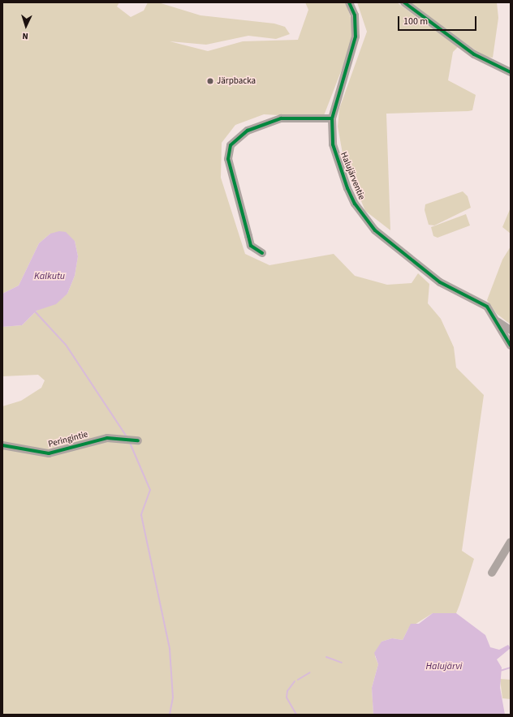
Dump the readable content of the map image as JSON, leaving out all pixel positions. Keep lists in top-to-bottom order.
{
  "streets": {
    "street": ["Halujärventie", "Peringintie"]
  },
  "water": ["Kalkutu", "Halujärvi"],
  "places": ["Järpbacka"],
  "scale_bar": "100 m",
  "north": "bottom"
}
